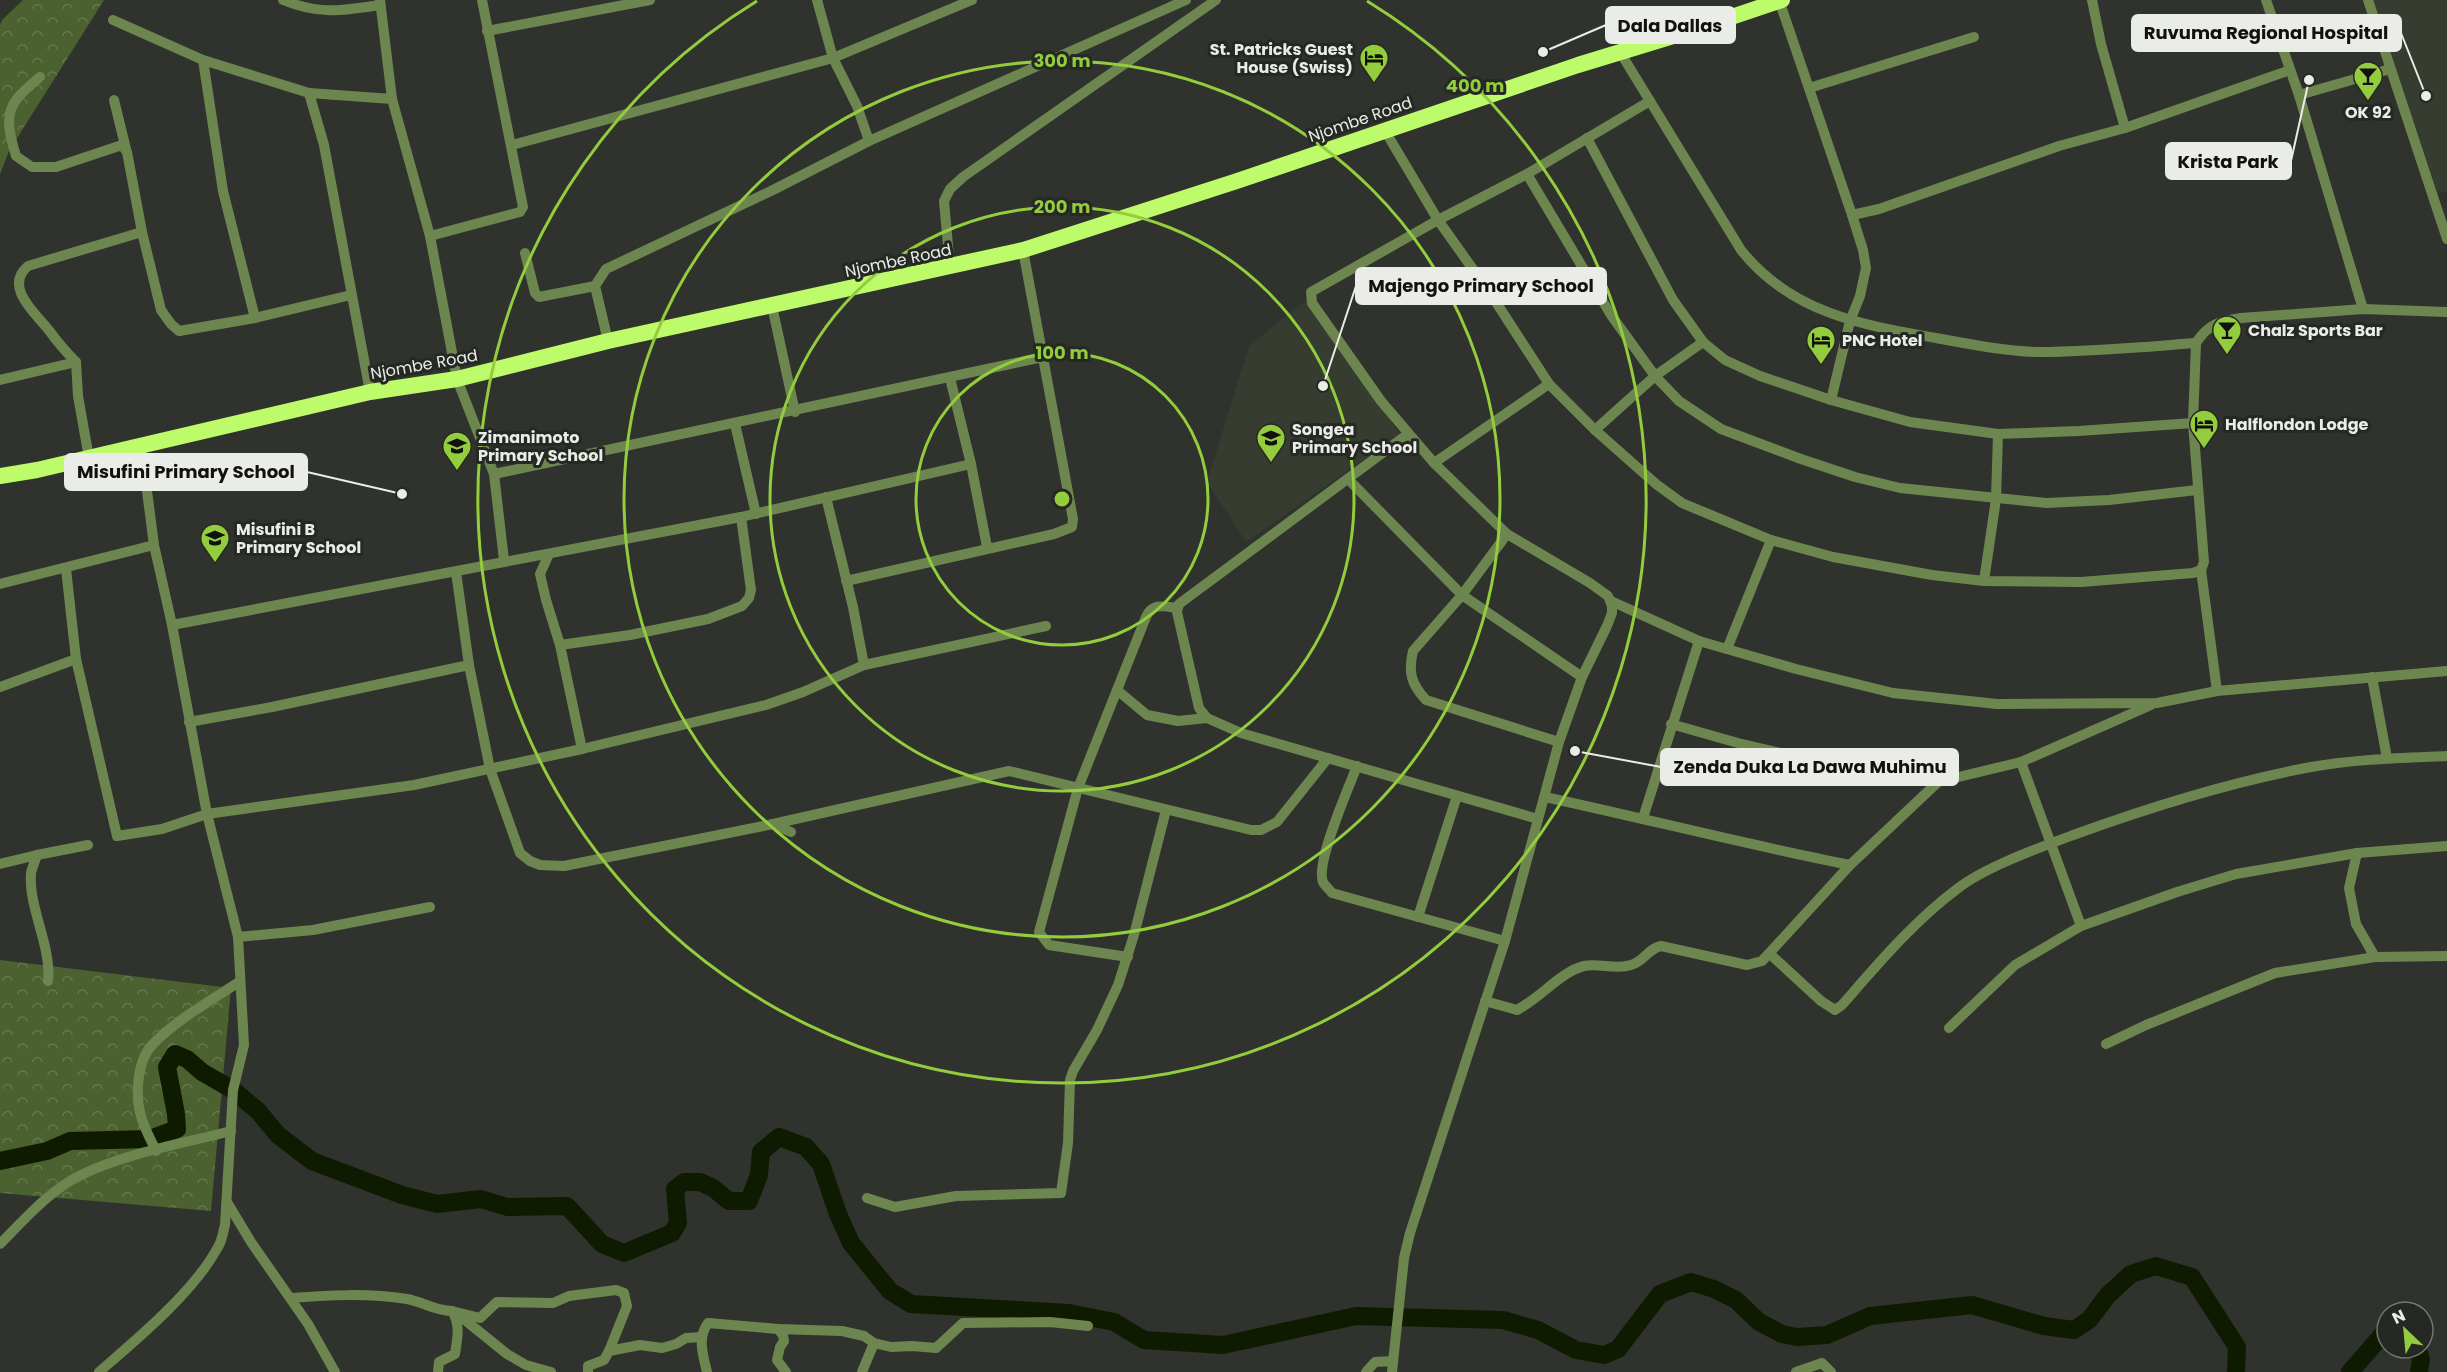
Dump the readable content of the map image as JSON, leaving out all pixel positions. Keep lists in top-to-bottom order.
{
  "streets": {
    "highway": ["Njombe Road"]
  },
  "places": {
    "other": [
      "Dala Dallas",
      "Krista Park",
      "Ruvuma Regional Hospital",
      "Majengo Primary School",
      "Misufini Primary School",
      "Zenda Duka La Dawa Muhimu"
    ],
    "hotel": ["St. Patricks Guest House (Swiss)", "PNC Hotel", "Halflondon Lodge"],
    "bar": ["OK 92", "Chalz Sports Bar"],
    "school or university": ["Songea Primary School", "Zimanimoto Primary School", "Misufini B Primary School"]
  },
  "north": "top left",
  "rings": [
    "300 m",
    "400 m",
    "200 m",
    "100 m"
  ]
}
